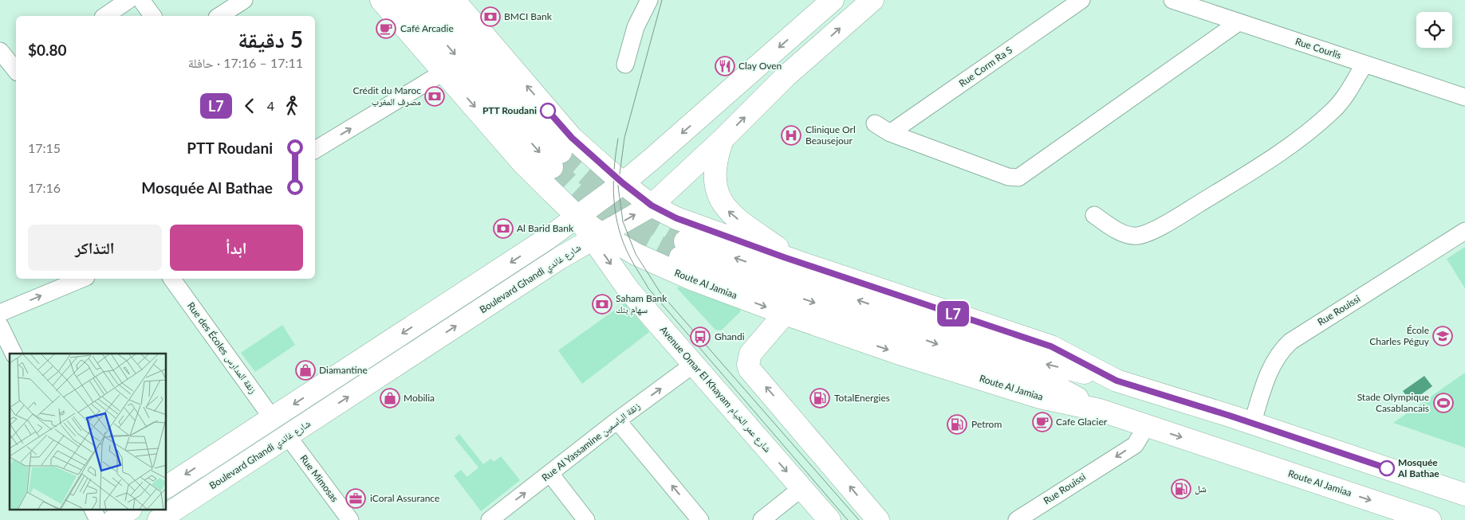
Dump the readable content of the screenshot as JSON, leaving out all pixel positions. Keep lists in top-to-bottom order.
{
  "streets": {
    "main road": ["Boulevard Ghandi شارع غاندي", "Route Al Jamiaa", "Avenue Omar El Khayam شارع عمر الخيام"],
    "street": [
      "Rue Courlis",
      "Rue Corm Ra S",
      "Rue Rouissi",
      "Rue des Écoles زنقة المدارس",
      "Rue Al Yassamine زنقة الياسمين",
      "Rue Mimosas"
    ]
  },
  "crossings": [
    ["Boulevard Ghandi شارع غاندي", "Route Al Jamiaa"],
    ["Boulevard Ghandi شارع غاندي", "Avenue Omar El Khayam شارع عمر الخيام"],
    ["Boulevard Ghandi شارع غاندي", "Rue Mimosas"],
    ["Route Al Jamiaa", "Rue Rouissi"],
    ["Route Al Jamiaa", "Avenue Omar El Khayam شارع عمر الخيام"],
    ["Avenue Omar El Khayam شارع عمر الخيام", "Rue Al Yassamine زنقة الياسمين"]
  ],
  "one_way": ["Avenue Omar El Khayam شارع عمر الخيام", "Rue Al Yassamine زنقة الياسمين"],
  "places": {
    "bank": [
      "BMCI Bank",
      "Crédit du Maroc مصرف المغرب",
      "Al Barid Bank",
      "Saham Bank سهام بنك"
    ],
    "cafe": ["Café Arcadie", "Cafe Glacier"],
    "restaurant": ["Clay Oven"],
    "other": ["PTT Roudani", "Mosquée Al Bathae"],
    "hospital": ["Clinique Orl Beausejour"],
    "school or university": ["École Charles Péguy"],
    "bus stop": ["Ghandi"],
    "shop": ["Diamantine", "Mobilia"],
    "fuel station": ["TotalEnergies", "Petrom", "شل"],
    "sports": ["Stade Olympique Casablancais"],
    "office": ["iCoral Assurance"]
  },
  "lines": ["bus line L7"],
  "page": {
    "on_map": "L7",
    "heading": ["5 دقيقة", "17:11 – 17:16 · حافلة", "$0.80"],
    "legs": ["4", "L7"],
    "list": [
      {
        "name": "PTT Roudani",
        "value": "17:15"
      },
      {
        "name": "Mosquée Al Bathae",
        "value": "17:16"
      }
    ],
    "buttons": ["ابدأ", "التذاكر"]
  }
}
